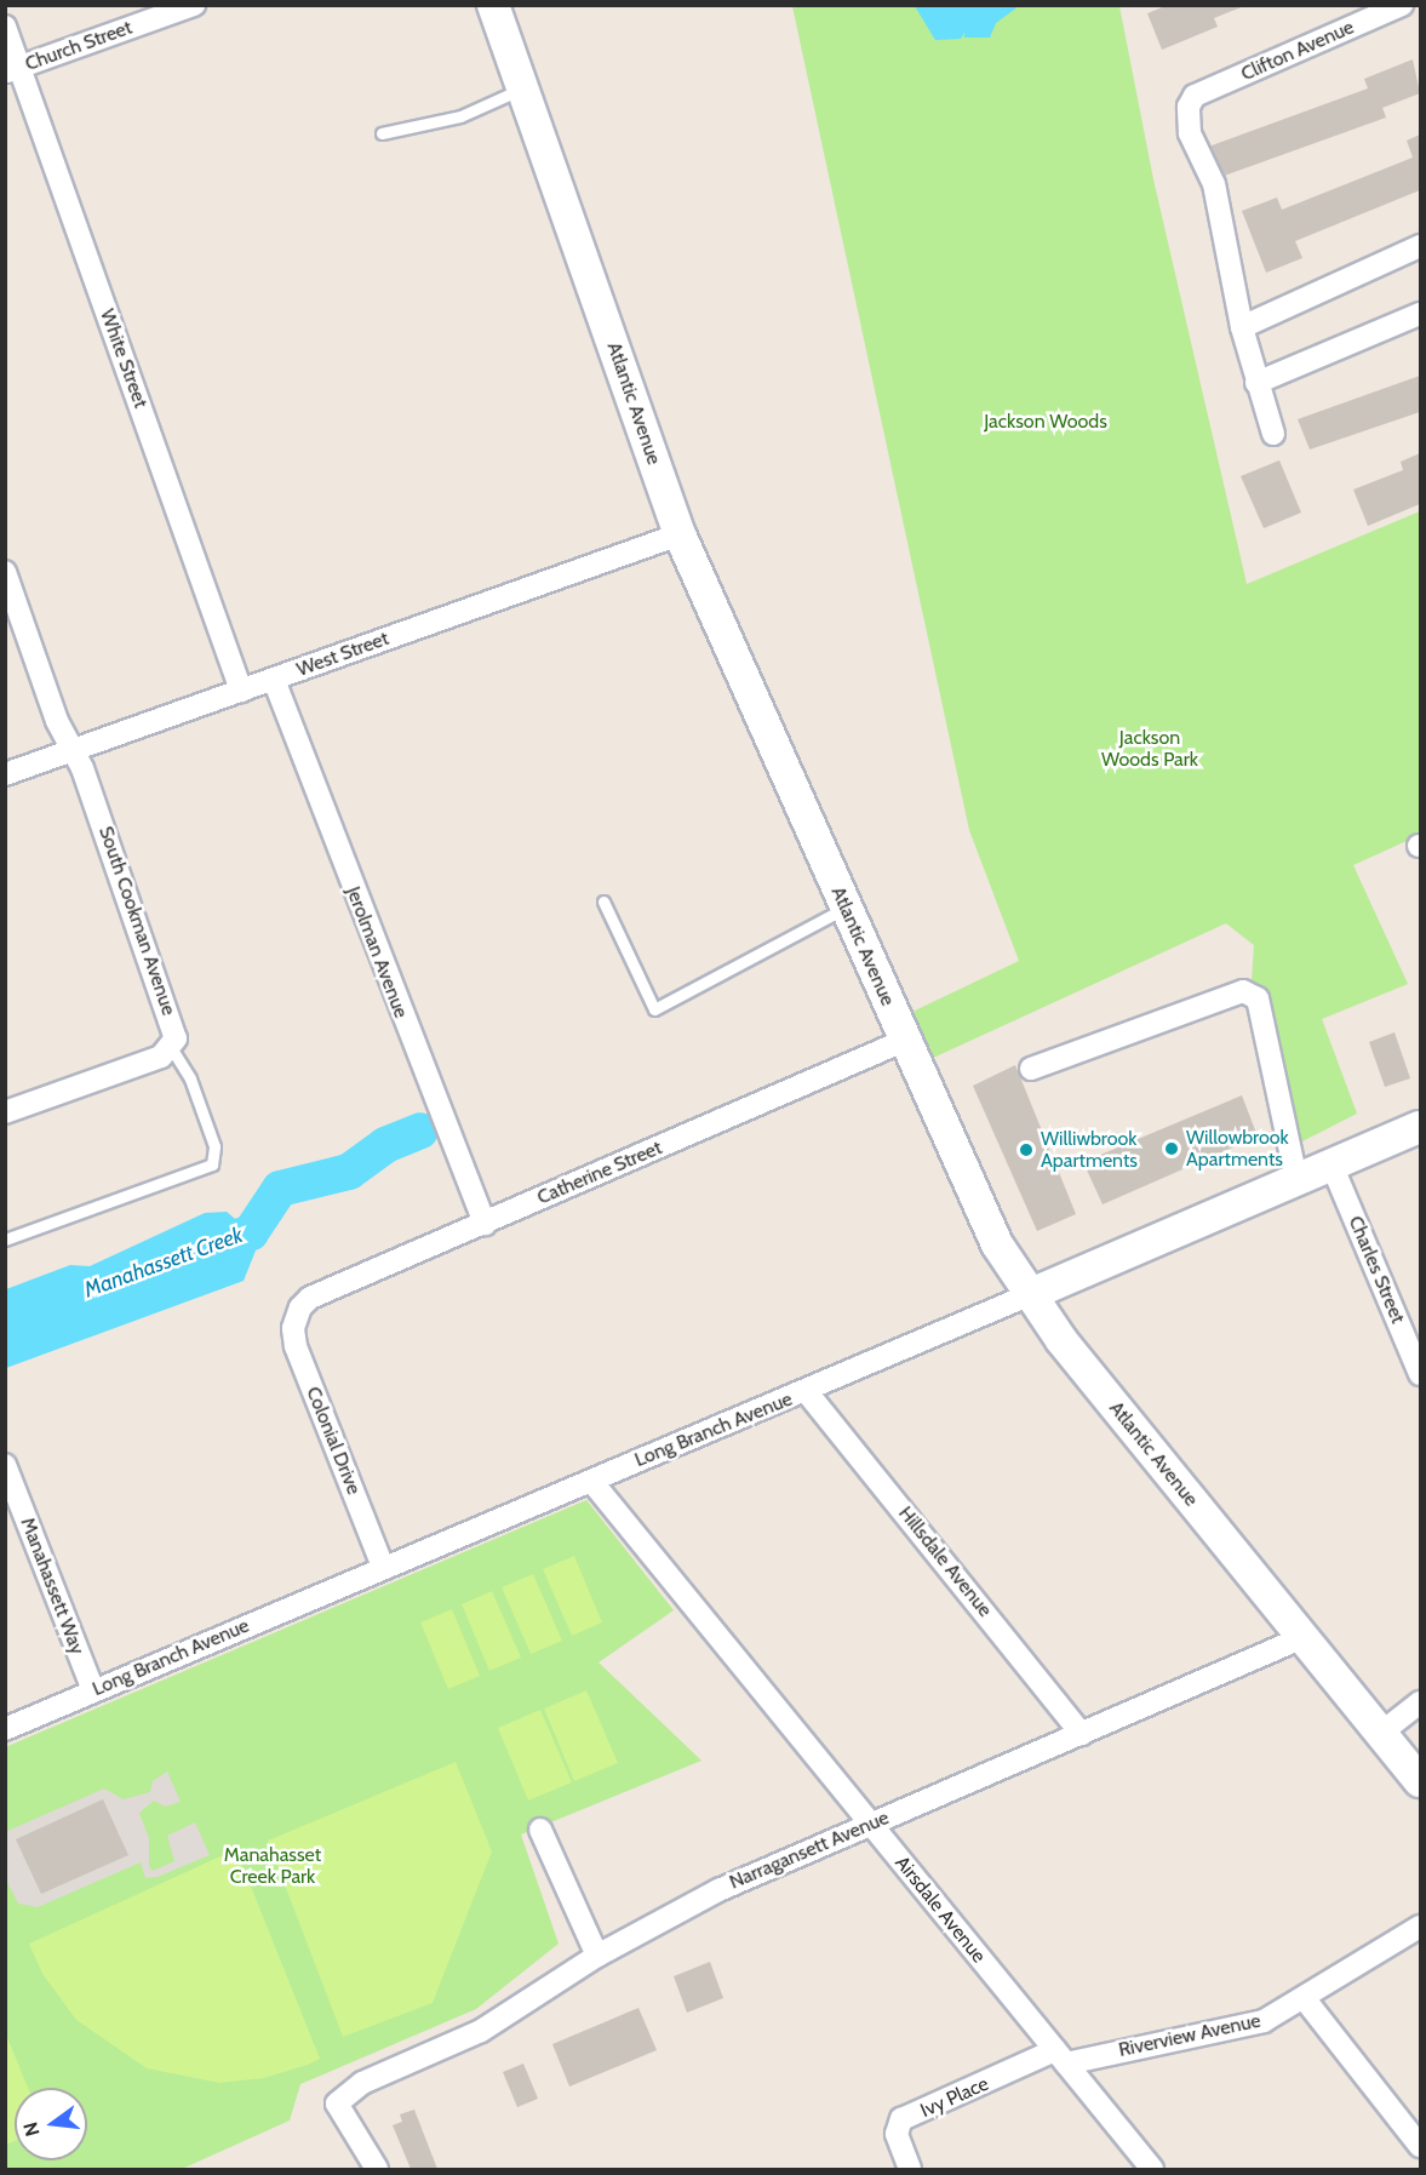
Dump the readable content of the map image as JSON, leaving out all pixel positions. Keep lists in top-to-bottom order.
{
  "streets": {
    "main road": ["Atlantic Avenue", "Long Branch Avenue"],
    "street": [
      "Church Street",
      "Clifton Avenue",
      "White Street",
      "West Street",
      "South Cookman Avenue",
      "Jerolman Avenue",
      "Catherine Street",
      "Charles Street",
      "Colonial Drive",
      "Hillsdale Avenue",
      "Manahassett Way",
      "Narragansett Avenue",
      "Airsdale Avenue",
      "Riverview Avenue",
      "Ivy Place"
    ]
  },
  "crossings": [
    ["Church Street", "White Street"],
    ["White Street", "West Street"],
    ["Atlantic Avenue", "West Street"],
    ["Atlantic Avenue", "Catherine Street"],
    ["Atlantic Avenue", "Long Branch Avenue"],
    ["Atlantic Avenue", "Narragansett Avenue"],
    ["West Street", "South Cookman Avenue"],
    ["West Street", "Jerolman Avenue"],
    ["Jerolman Avenue", "Catherine Street"],
    ["Catherine Street", "Colonial Drive"],
    ["Charles Street", "Long Branch Avenue"],
    ["Long Branch Avenue", "Colonial Drive"],
    ["Long Branch Avenue", "Hillsdale Avenue"],
    ["Long Branch Avenue", "Manahassett Way"],
    ["Long Branch Avenue", "Airsdale Avenue"],
    ["Hillsdale Avenue", "Narragansett Avenue"],
    ["Narragansett Avenue", "Airsdale Avenue"],
    ["Airsdale Avenue", "Riverview Avenue"],
    ["Airsdale Avenue", "Ivy Place"],
    ["Riverview Avenue", "Ivy Place"]
  ],
  "water": ["Manahassett Creek"],
  "parks": ["Jackson Woods", "Jackson Woods Park", "Manahasset Creek Park"],
  "places": ["Willowbrook Apartments", "Williwbrook Apartments"],
  "north": "left"
}
